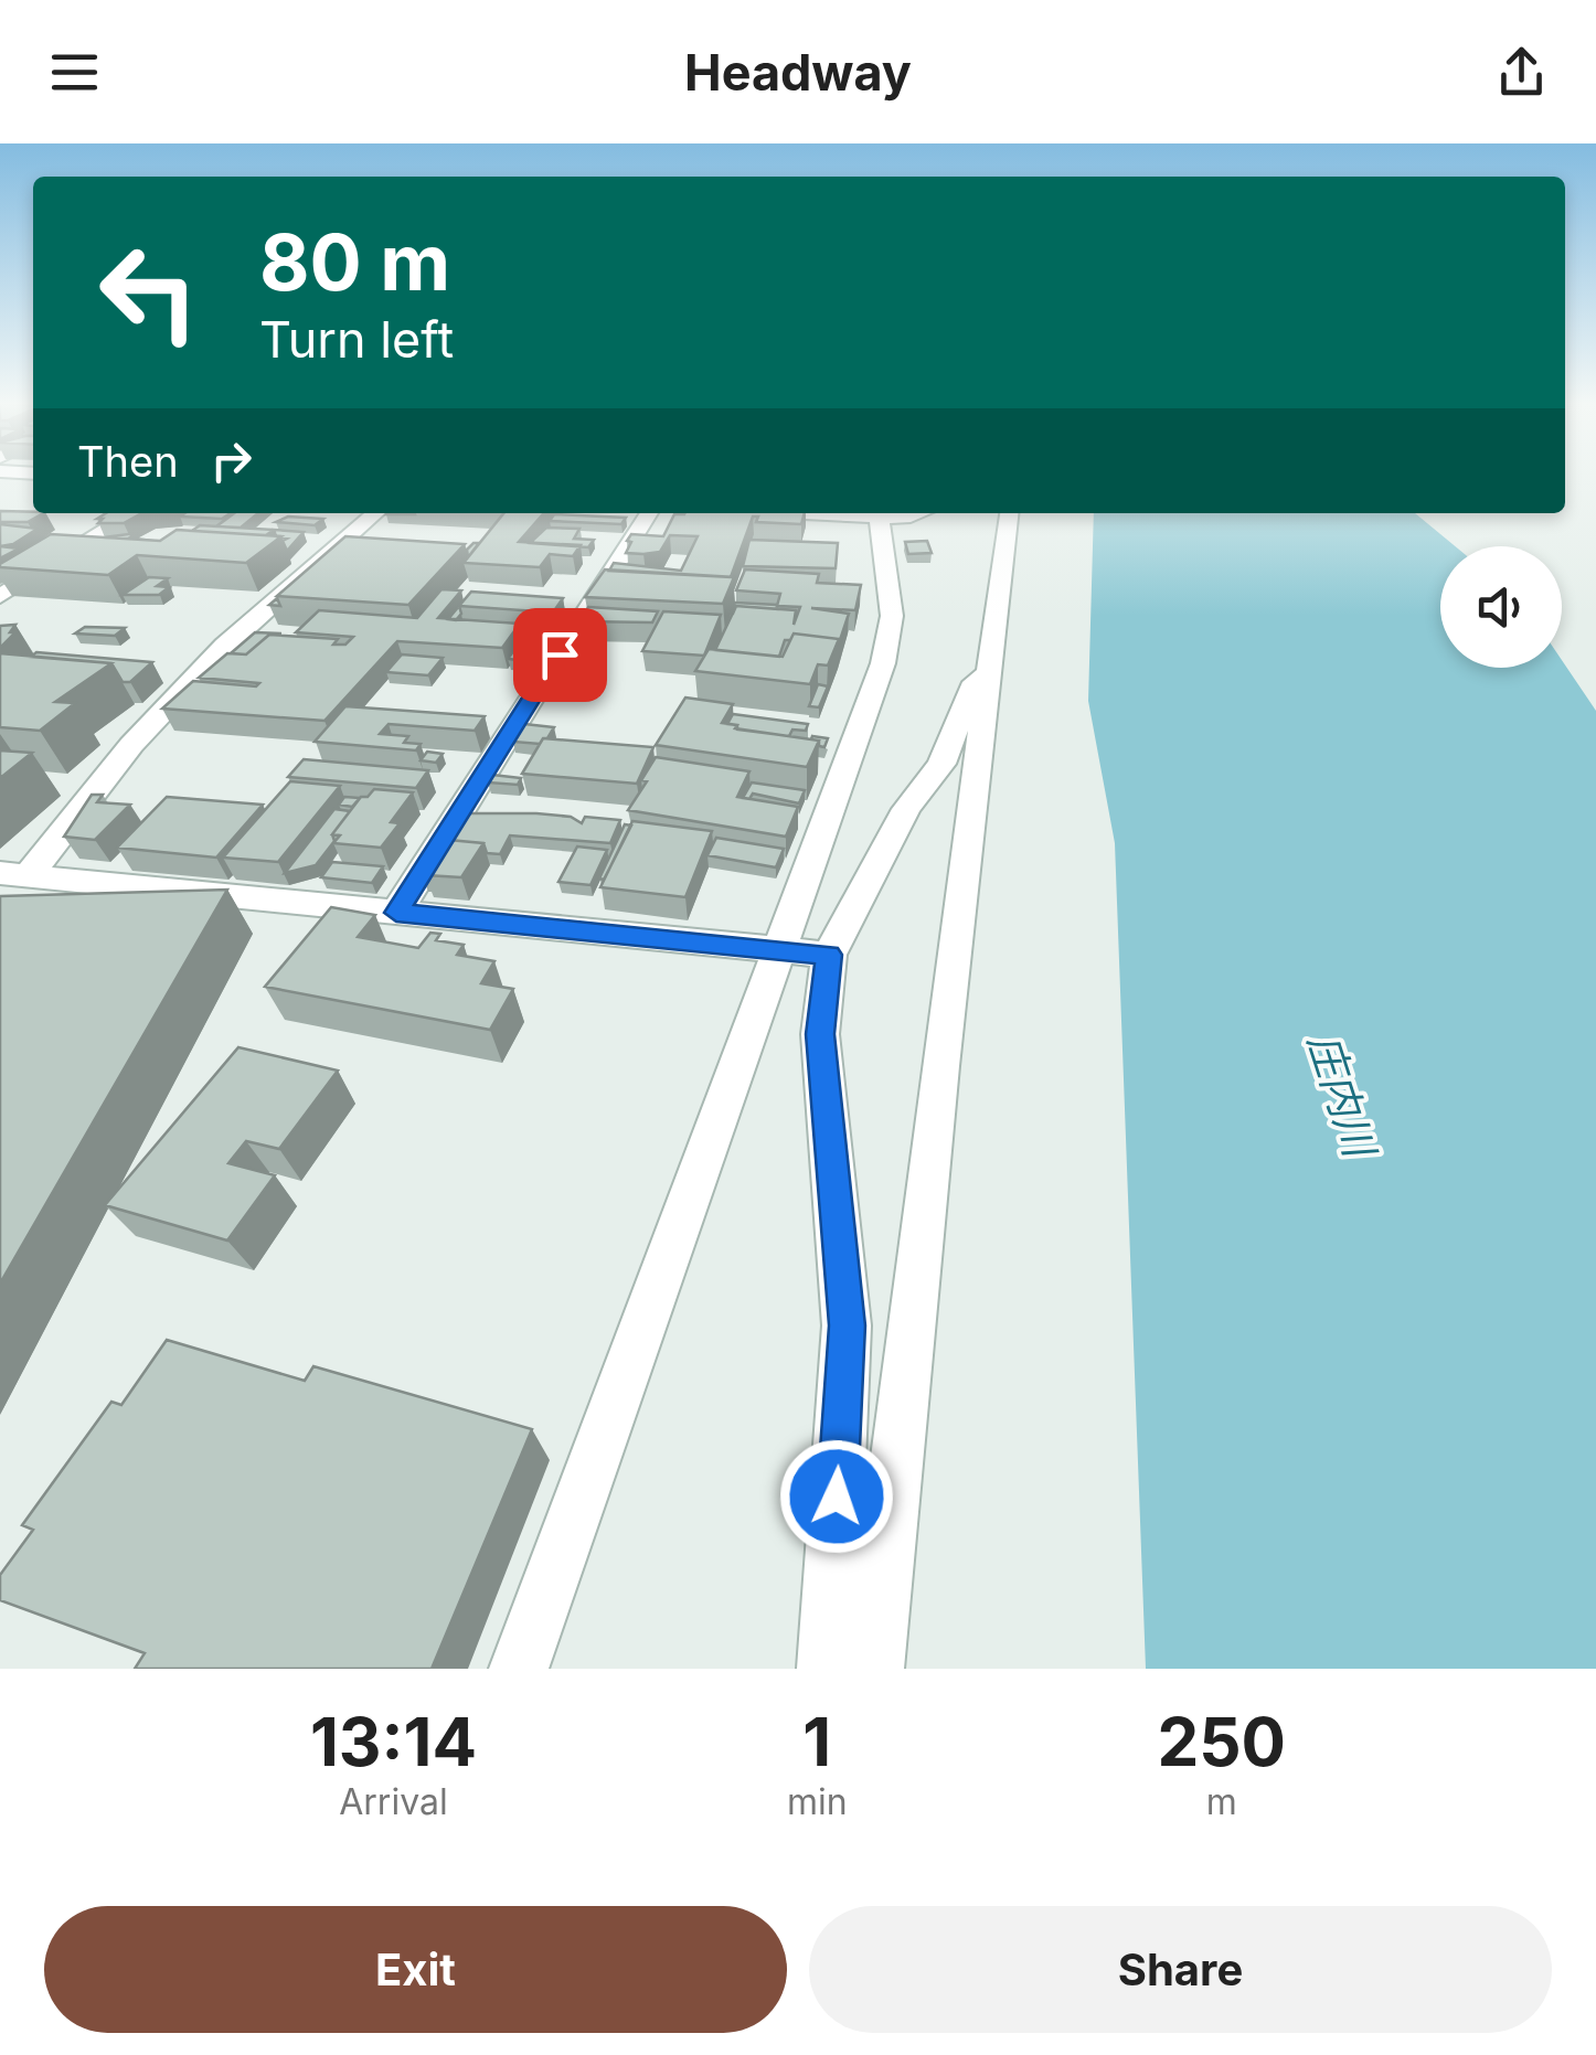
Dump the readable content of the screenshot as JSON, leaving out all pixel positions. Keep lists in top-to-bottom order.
{
  "water": ["庄内川"],
  "page": {
    "header": "Headway",
    "turn": ["80 m", "Turn left"],
    "then": "Then",
    "eta": [
      "13:14",
      "Arrival",
      "1",
      "min",
      "250",
      "m"
    ],
    "buttons": ["Exit", "Share"]
  }
}
